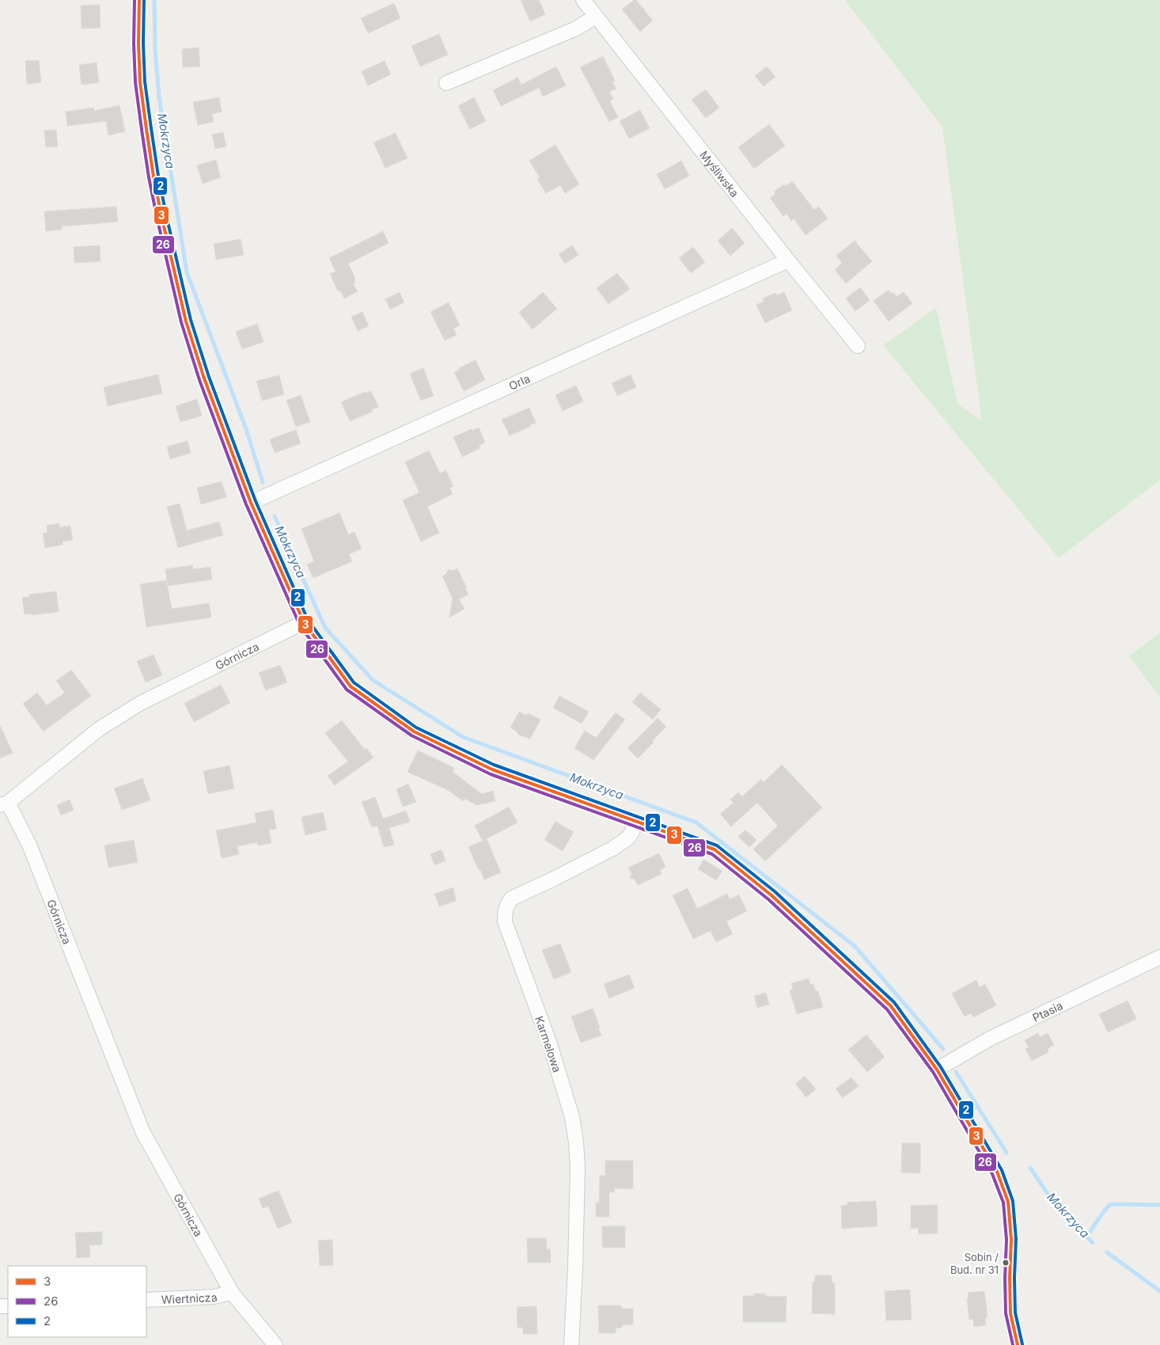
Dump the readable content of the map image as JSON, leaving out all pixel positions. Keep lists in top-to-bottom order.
{
  "streets": {
    "street": [
      "Myśliwska",
      "Orla",
      "Górnicza",
      "Ptasia",
      "Karmelowa",
      "Wiertnicza"
    ]
  },
  "crossings": [
    ["Myśliwska", "Orla"],
    ["Górnicza", "Wiertnicza"]
  ],
  "water": ["Mokrzyca"],
  "places": ["Sobin / Bud. nr 31"],
  "lines": ["transit line 3", "transit line 26", "transit line 2"],
  "legend": ["3", "26", "2"]
}
